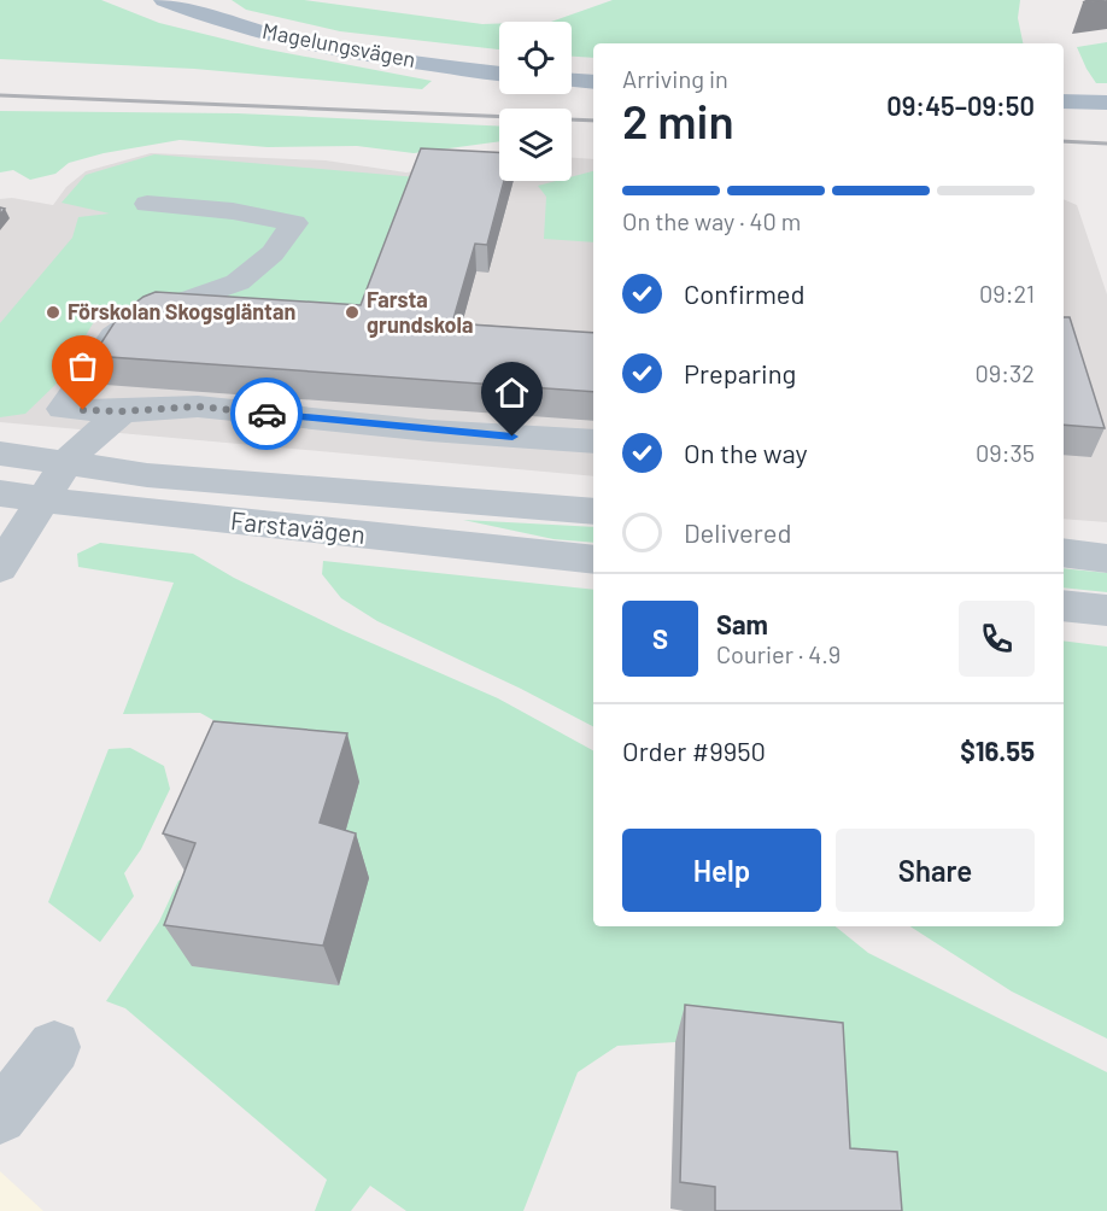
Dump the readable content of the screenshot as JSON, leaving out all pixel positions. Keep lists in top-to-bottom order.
{
  "streets": {
    "main road": ["Magelungsvägen"],
    "street": ["Farstavägen"]
  },
  "places": ["Förskolan Skogsgläntan", "Farsta grundskola"],
  "page": {
    "heading": ["2 min", "Arriving in", "09:45–09:50"],
    "panel": [
      "Sam",
      "Courier · 4.9",
      "Order #9950",
      "$16.55"
    ],
    "bar": "On the way · 40 m",
    "list": [
      ["Confirmed", "09:21"],
      ["Preparing", "09:32"],
      ["On the way", "09:35"],
      "Delivered"
    ],
    "round": "S",
    "buttons": ["Help", "Share"]
  }
}
